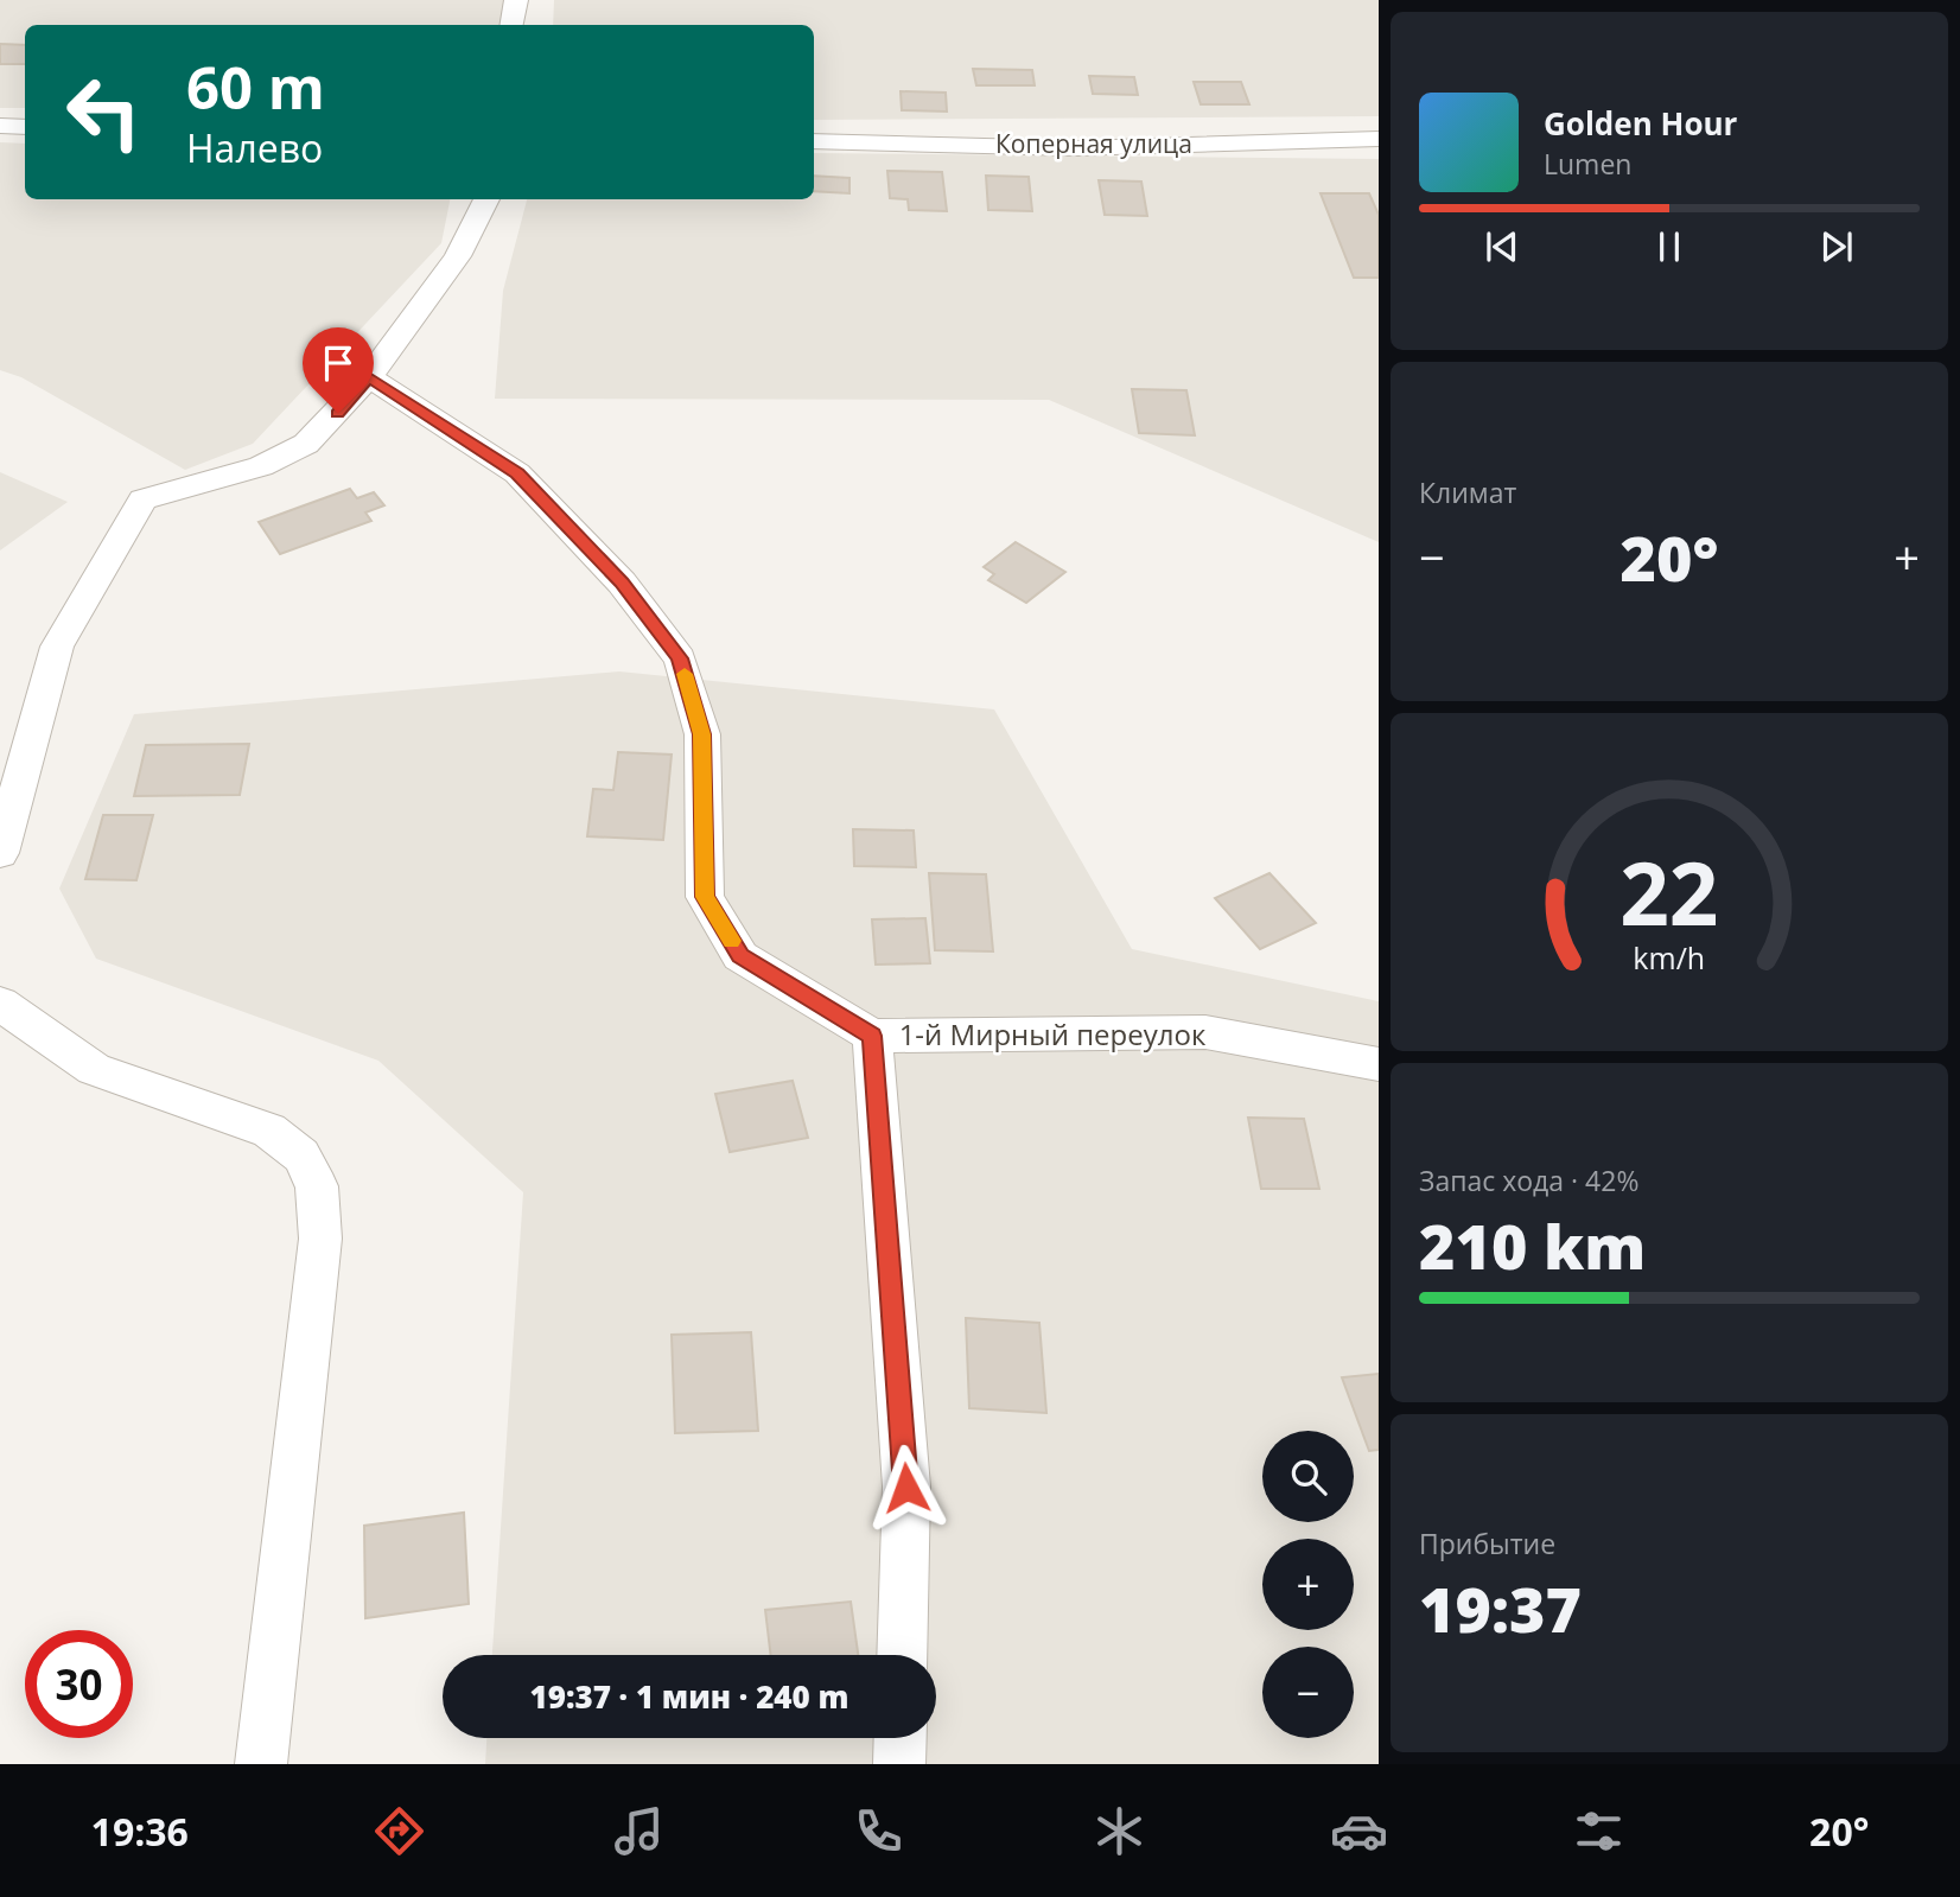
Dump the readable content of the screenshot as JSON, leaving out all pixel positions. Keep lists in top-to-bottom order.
{
  "streets": {
    "street": ["Коперная улица", "1-й Мирный переулок"]
  },
  "page": {
    "turn": ["60 m", "Налево"],
    "song": ["Golden Hour", "Lumen"],
    "tile": [
      "Климат",
      ["Запас хода · 42%", "210 km"],
      ["Прибытие", "19:37"]
    ],
    "heat": ["−", "20°", "+"],
    "map_buttons": ["+", "−"],
    "limit": "30",
    "trip": "19:37 · 1 мин · 240 m",
    "tabs": ["19:36", "20°"],
    "gauge": ["22", "km/h"]
  }
}
